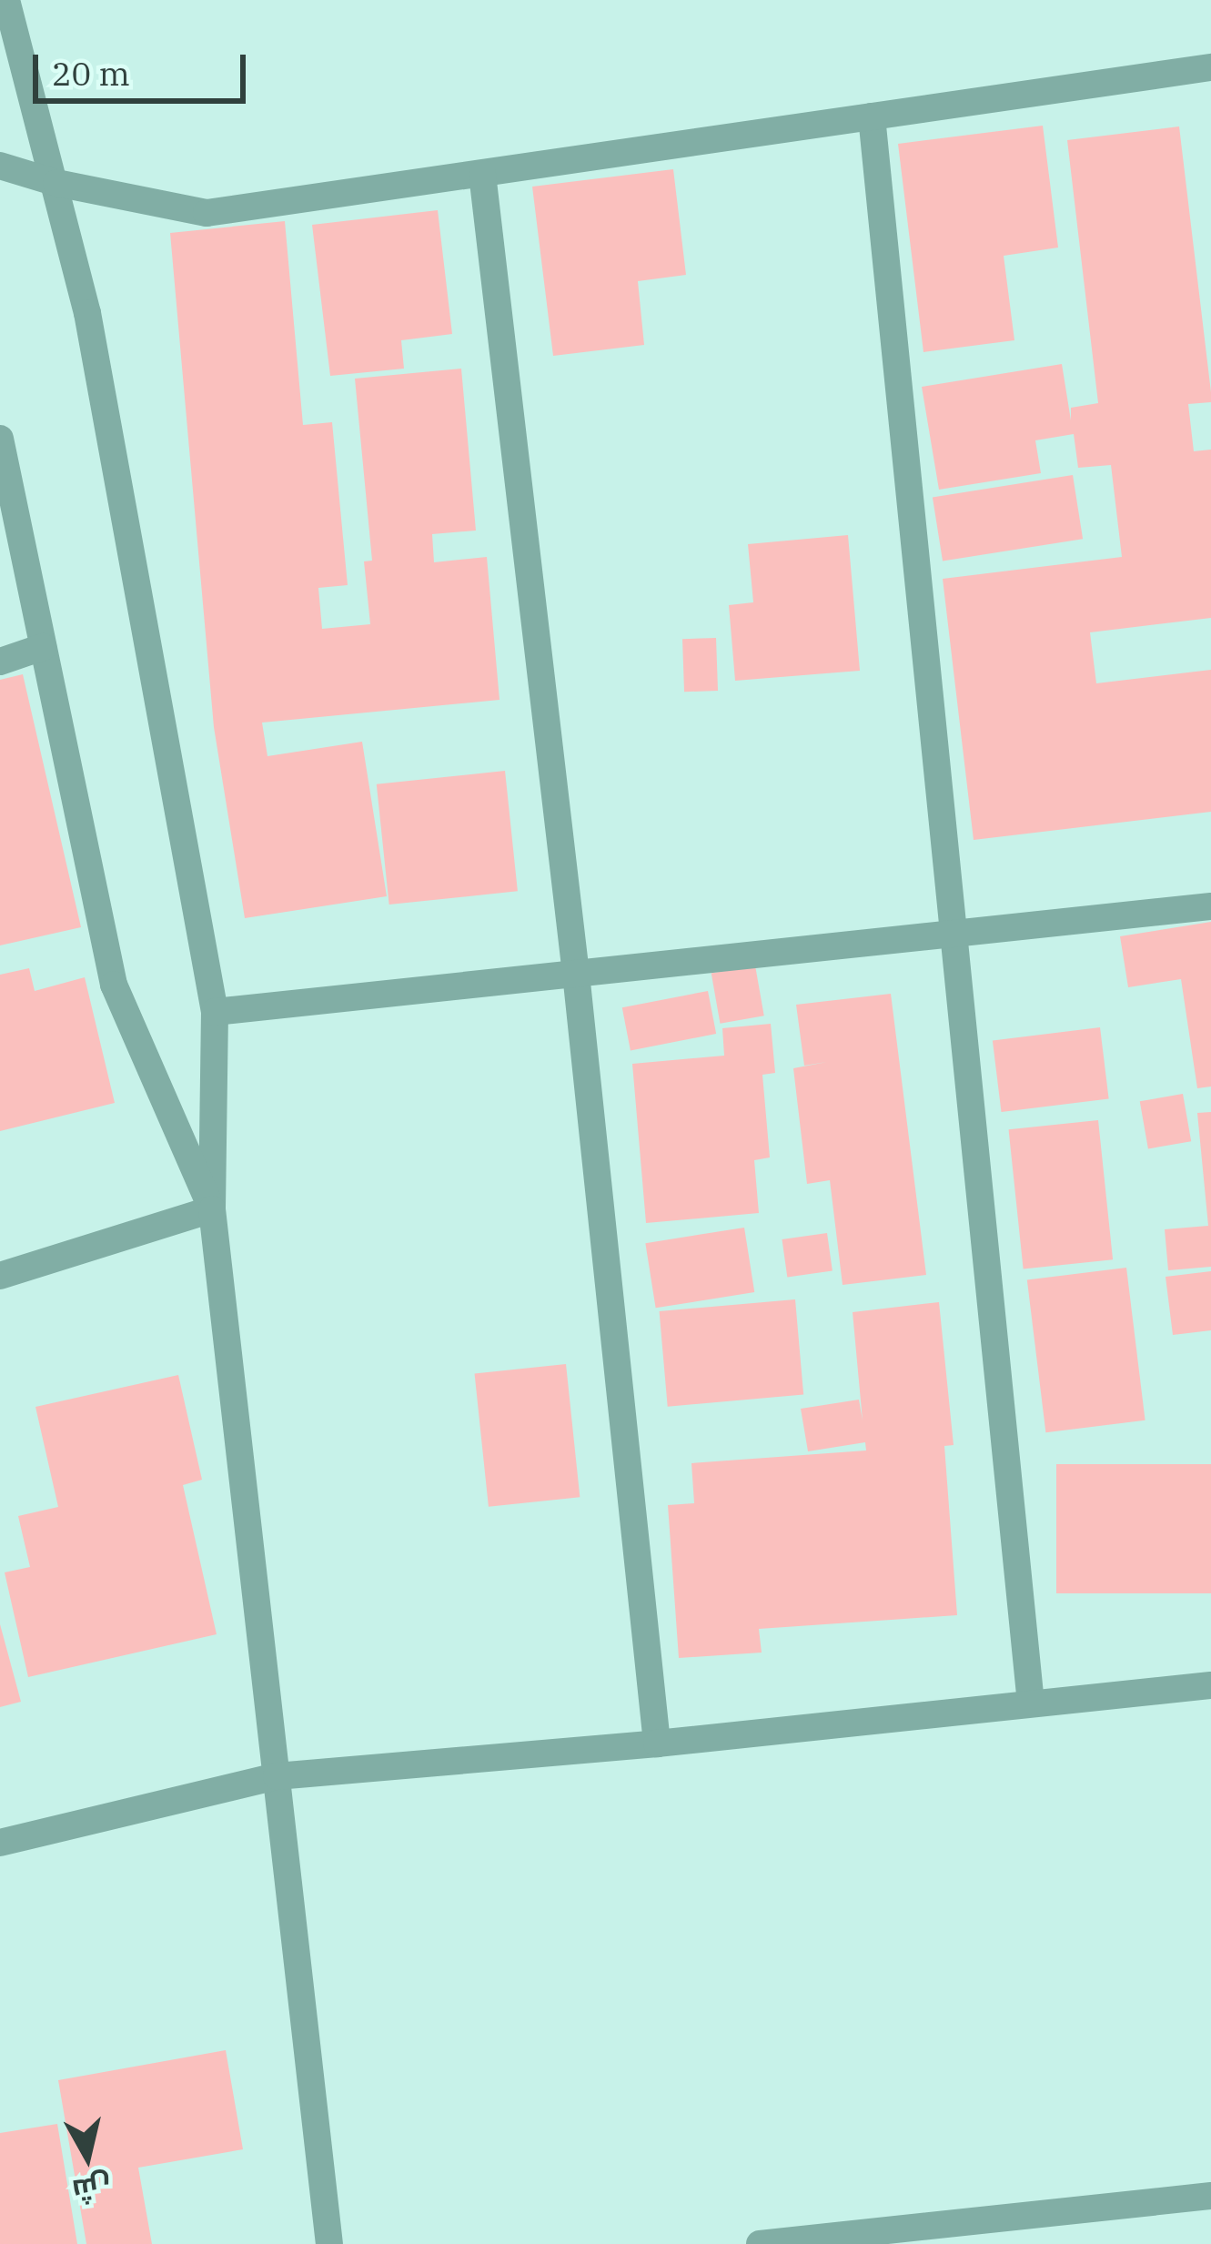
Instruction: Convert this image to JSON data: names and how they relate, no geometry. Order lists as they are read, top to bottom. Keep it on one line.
{"scale_bar":"20 m","north":"bottom"}
